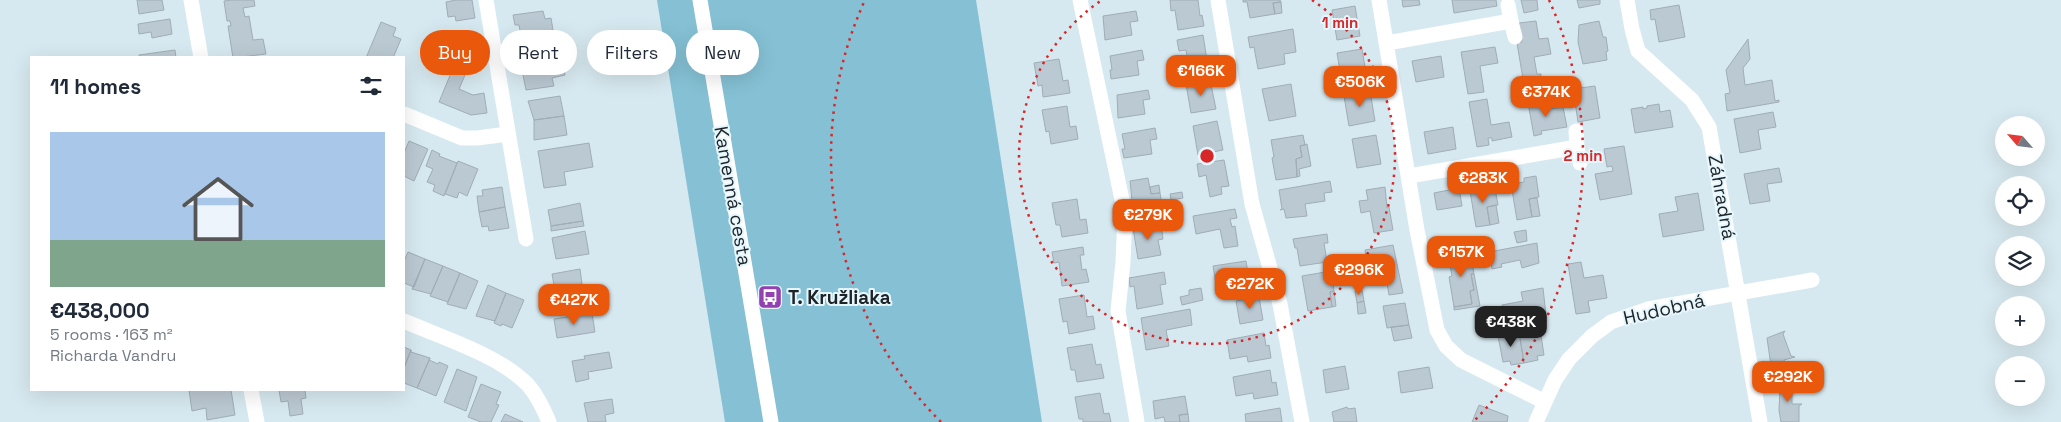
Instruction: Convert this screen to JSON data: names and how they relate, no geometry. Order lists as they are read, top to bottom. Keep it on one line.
{"streets":{"street":["Kamenná cesta","Záhradná","Hudobná"]},"crossings":[["Záhradná","Hudobná"]],"places":{"bus stop":["T. Kružliaka"]},"north":"top left","page":{"chip":["Buy","Rent","Filters","New"],"price":["€166K","€506K","€374K","€283K","€279K","€157K","€296K","€272K","€427K","€438K","€292K"],"heading":"11 homes","map_buttons":["+","−"],"list":[{"name":"€438,000","note":"5 rooms · 163 m² · Richarda Vandru"}]},"rings":["1 min","2 min"]}
